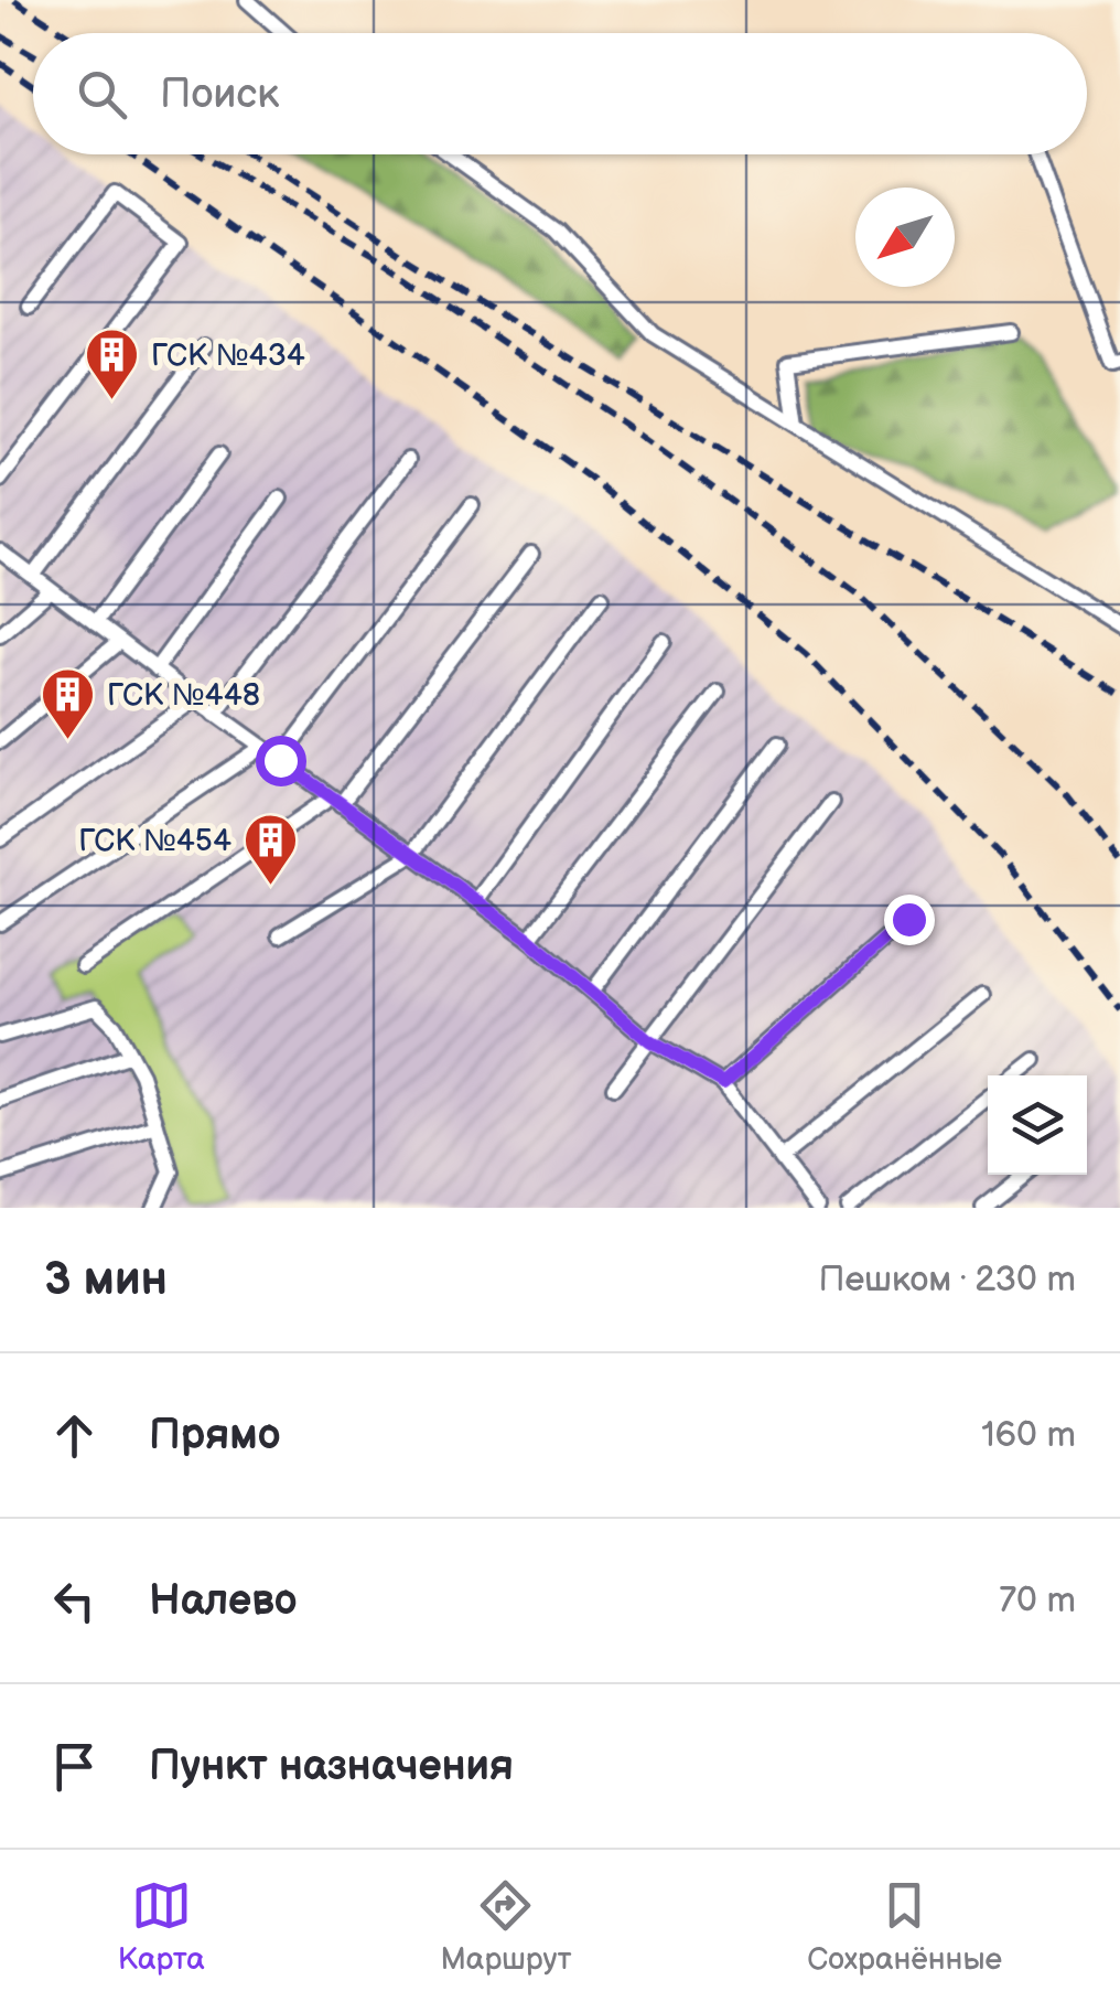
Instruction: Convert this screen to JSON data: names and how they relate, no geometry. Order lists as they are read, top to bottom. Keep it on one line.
{"places":{"building":["ГСК №434","ГСК №448","ГСК №454"]},"north":"bottom left","page":{"search":"Поиск","heading":["3 мин","Пешком · 230 m"],"list":[["Прямо","160 m"],["Налево","70 m"],"Пункт назначения"],"nav":["Карта","Маршрут","Сохранённые"]}}
